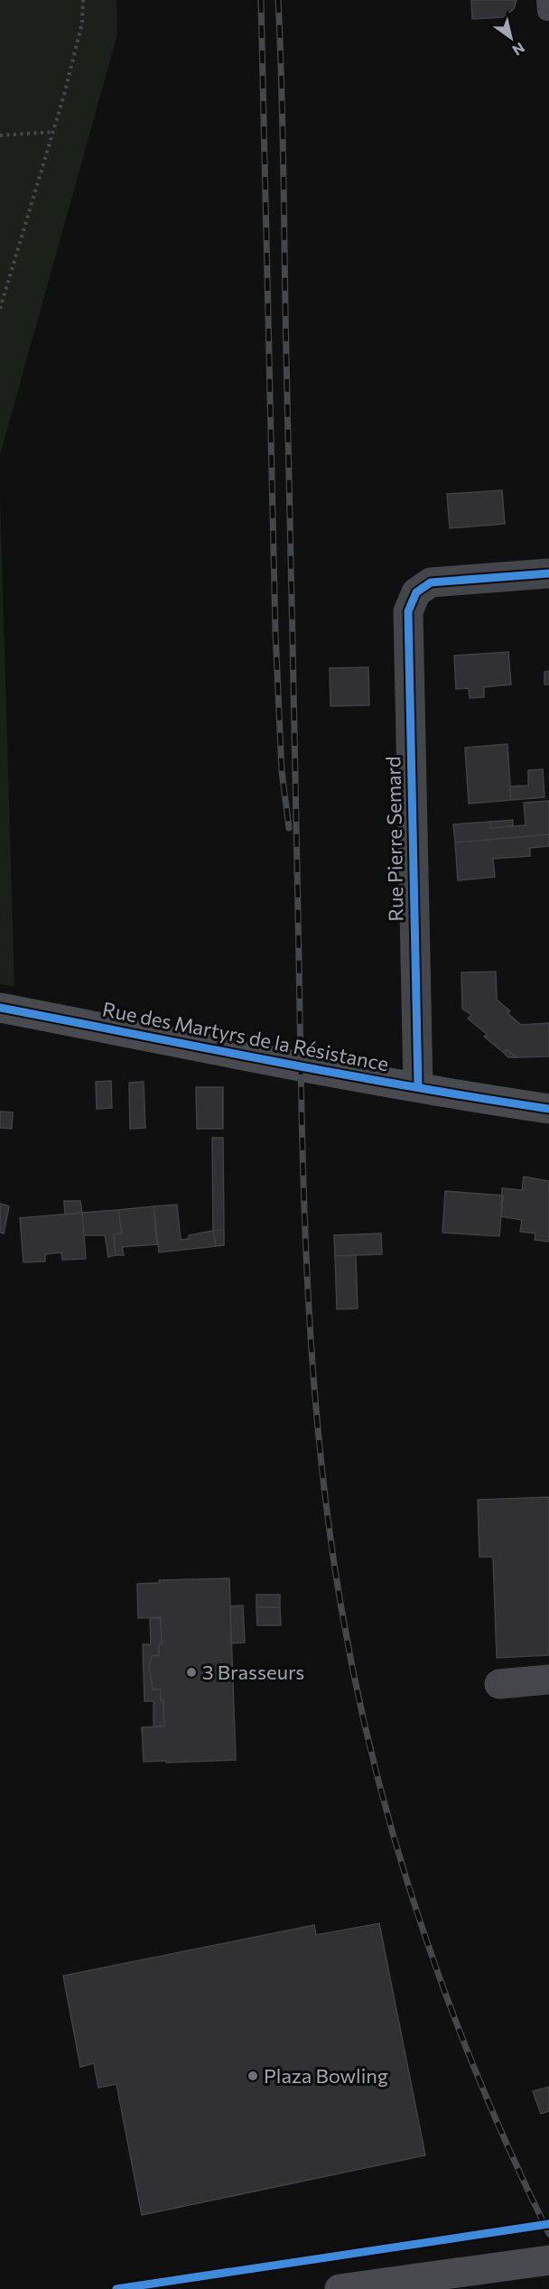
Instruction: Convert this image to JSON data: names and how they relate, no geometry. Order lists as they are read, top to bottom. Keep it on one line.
{"streets":{"street":["Rue Pierre Semard","Rue des Martyrs de la Résistance"]},"crossings":[["Rue Pierre Semard","Rue des Martyrs de la Résistance"]],"places":["3 Brasseurs","Plaza Bowling"],"north":"bottom right"}
